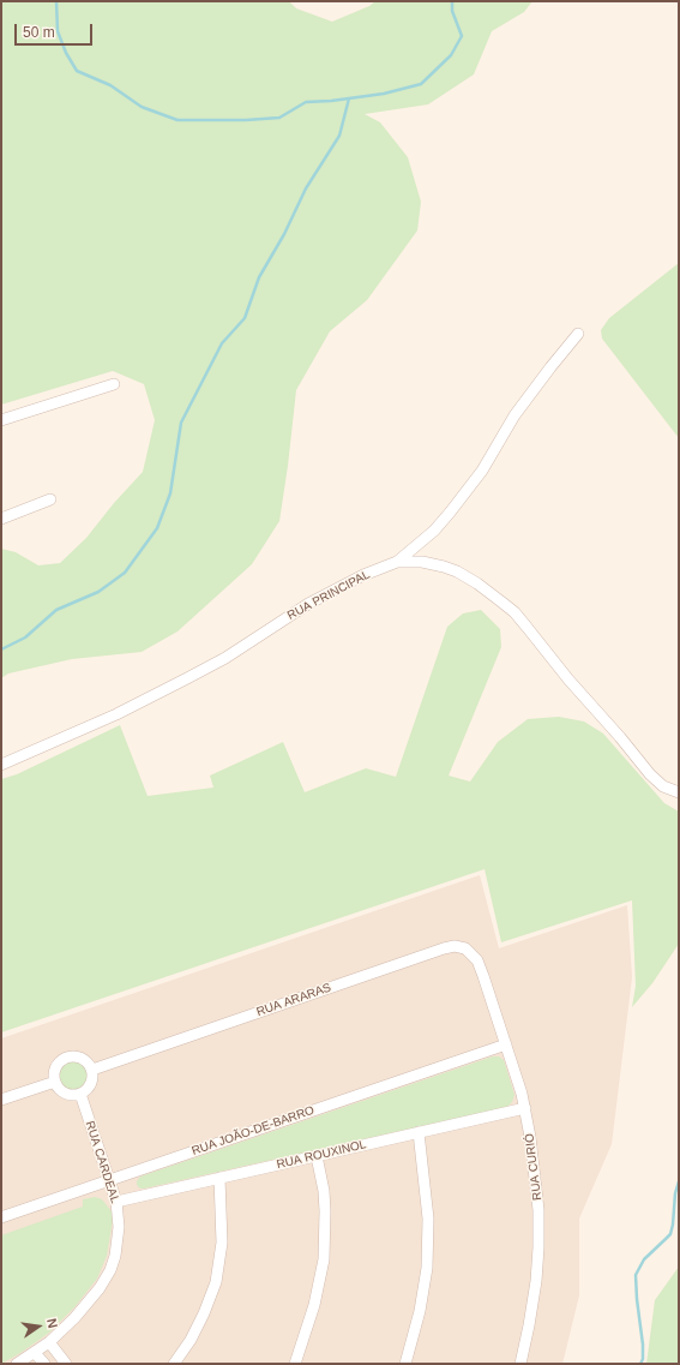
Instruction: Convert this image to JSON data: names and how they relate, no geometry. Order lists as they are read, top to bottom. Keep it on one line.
{"streets":{"street":["RUA PRINCIPAL","RUA ARARAS","RUA JOÃO-DE-BARRO","RUA ROUXINOL","RUA CARDEAL","RUA CURIÓ"]},"crossings":[["RUA ARARAS","RUA CARDEAL"],["RUA ARARAS","RUA CURIÓ"],["RUA JOÃO-DE-BARRO","RUA CARDEAL"],["RUA JOÃO-DE-BARRO","RUA CURIÓ"],["RUA ROUXINOL","RUA CARDEAL"],["RUA ROUXINOL","RUA CURIÓ"]],"scale_bar":"50 m","north":"right"}
